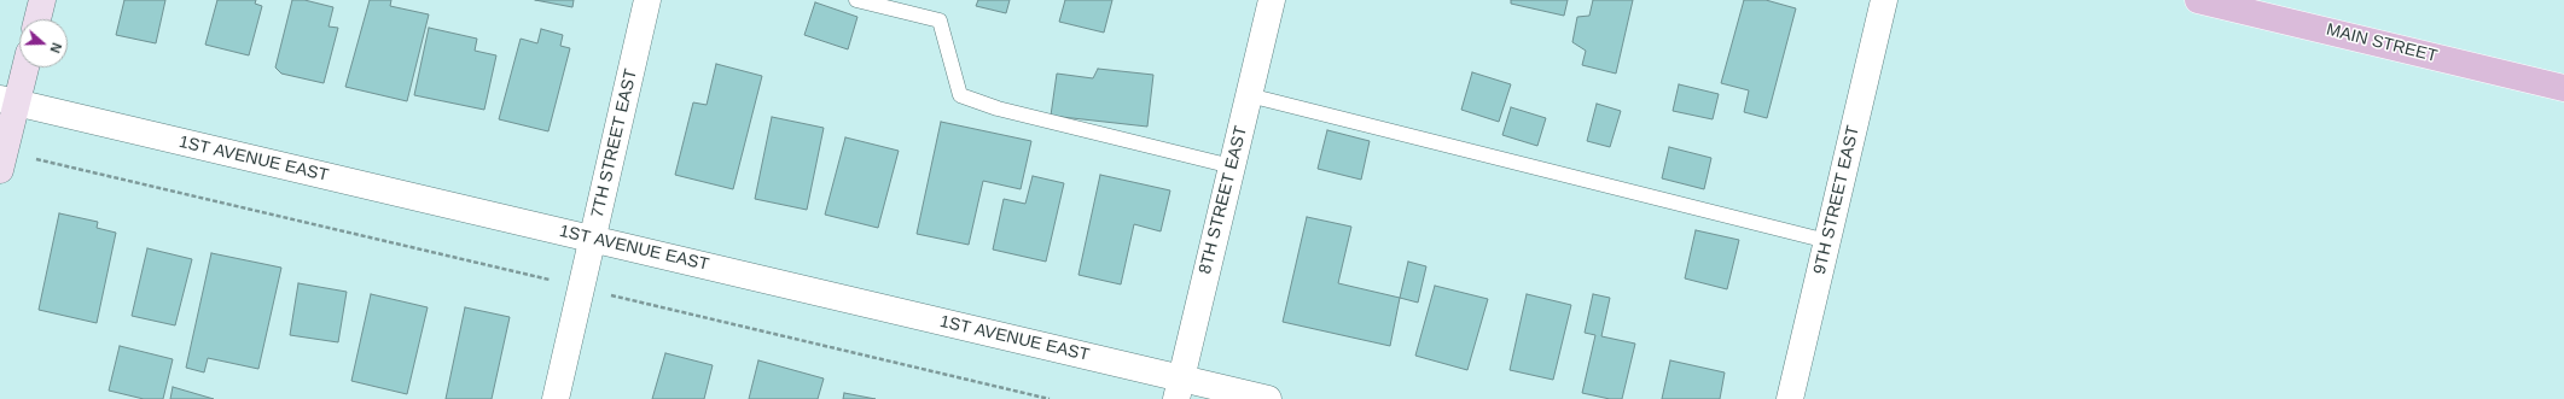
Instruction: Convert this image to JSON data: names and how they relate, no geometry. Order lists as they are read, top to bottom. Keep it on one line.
{"streets":{"main road":["MAIN STREET"],"street":["7TH STREET EAST","1ST AVENUE EAST","8TH STREET EAST","9TH STREET EAST"]},"crossings":[["7TH STREET EAST","1ST AVENUE EAST"],["1ST AVENUE EAST","8TH STREET EAST"]],"north":"right"}
